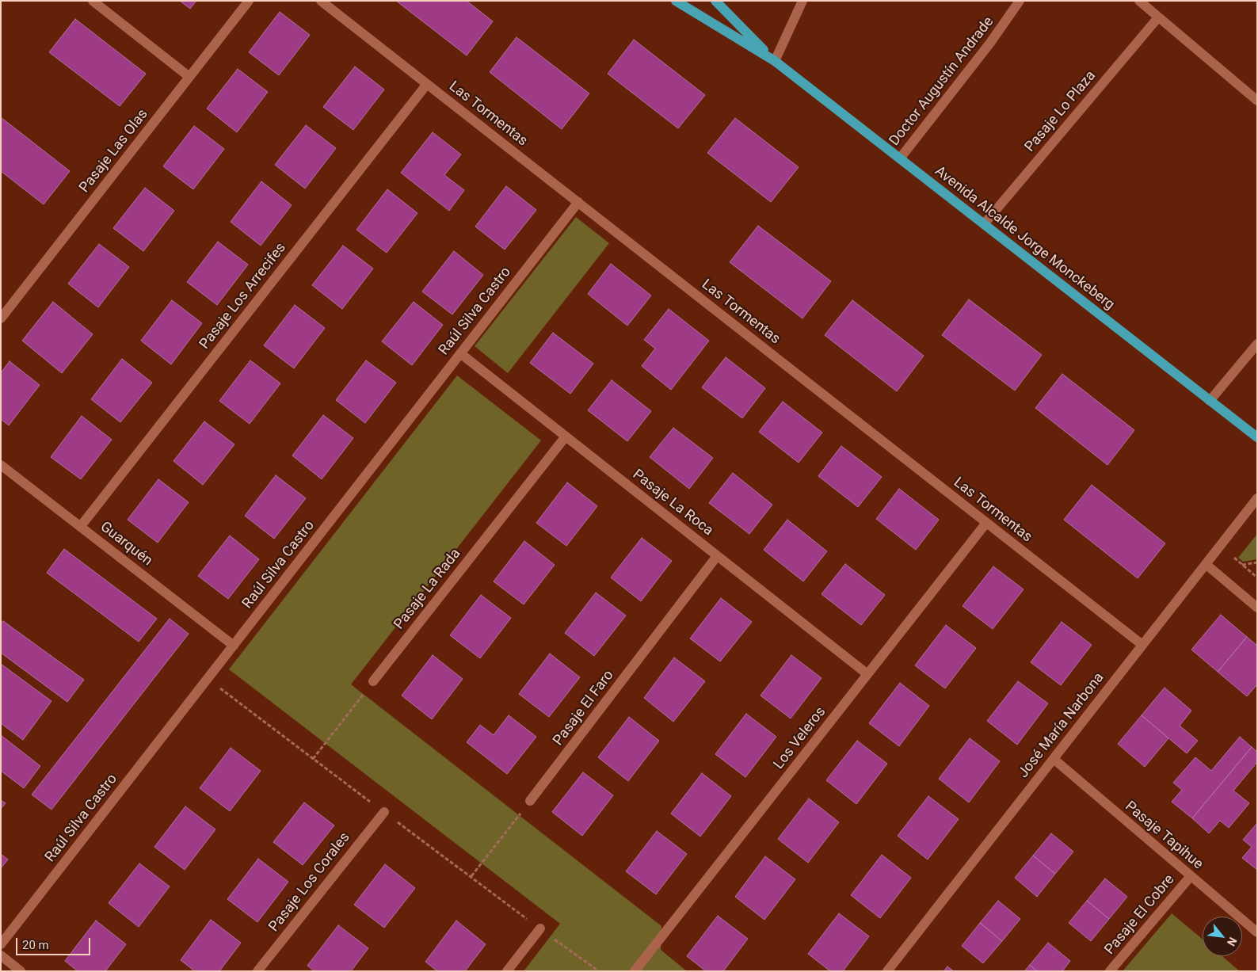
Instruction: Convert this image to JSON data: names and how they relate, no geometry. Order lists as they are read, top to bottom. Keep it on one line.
{"streets":{"main road":["Avenida Alcalde Jorge Monckeberg"],"street":["Doctor Augustín Andrade","Pasaje Lo Plaza","Las Tormentas","Pasaje Las Olas","Pasaje Los Arrecifes","Raúl Silva Castro","Pasaje La Roca","Guarquén","Pasaje La Rada","Pasaje El Faro","José María Narbona","Los Veleros","Pasaje Tapihue","Pasaje Los Corales","Pasaje El Cobre"]},"crossings":[["Doctor Augustín Andrade","Avenida Alcalde Jorge Monckeberg"],["Pasaje Lo Plaza","Avenida Alcalde Jorge Monckeberg"],["Las Tormentas","Pasaje Los Arrecifes"],["Las Tormentas","Raúl Silva Castro"],["Las Tormentas","José María Narbona"],["Las Tormentas","Los Veleros"],["Pasaje Los Arrecifes","Guarquén"],["Raúl Silva Castro","Pasaje La Roca"],["Raúl Silva Castro","Guarquén"],["Pasaje La Roca","Pasaje La Rada"],["Pasaje La Roca","Pasaje El Faro"],["Pasaje La Roca","Los Veleros"],["José María Narbona","Pasaje Tapihue"],["Pasaje Tapihue","Pasaje El Cobre"]],"scale_bar":"20 m","north":"bottom right"}
